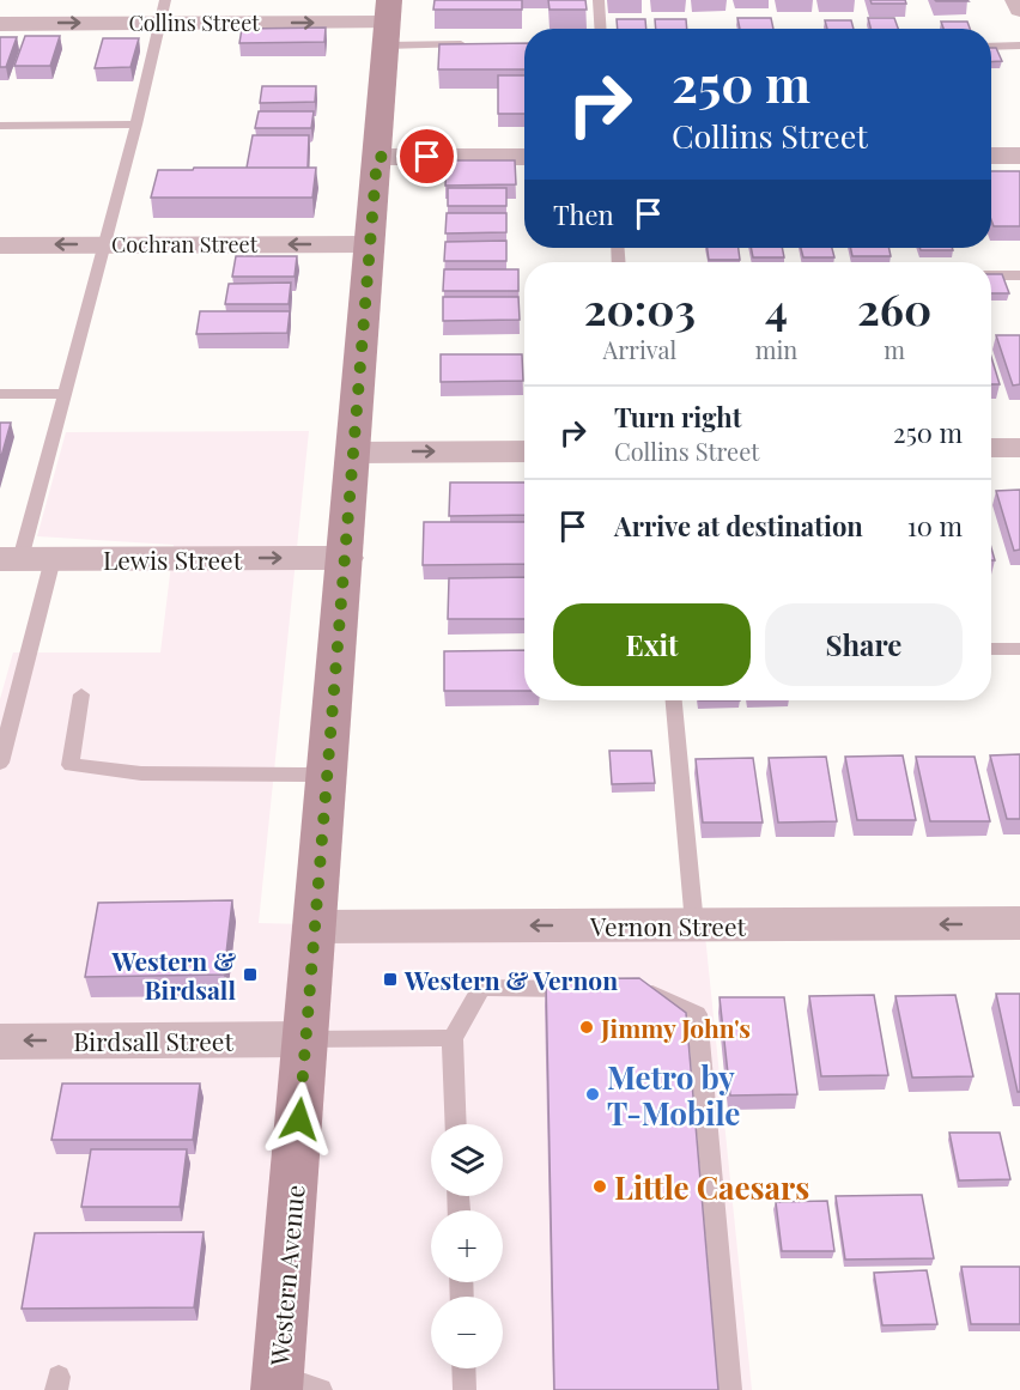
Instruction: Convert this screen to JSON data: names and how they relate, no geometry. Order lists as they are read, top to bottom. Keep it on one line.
{"streets":{"main road":["Western Avenue"],"street":["Collins Street","Cochran Street","Lewis Street","Vernon Street","Birdsall Street"]},"crossings":[["Collins Street","Western Avenue"],["Cochran Street","Western Avenue"],["Lewis Street","Western Avenue"],["Vernon Street","Western Avenue"],["Birdsall Street","Western Avenue"]],"one_way":["Collins Street","Cochran Street","Lewis Street","Vernon Street","Birdsall Street"],"places":{"transit":["Western & Birdsall","Western & Vernon"],"other":["Jimmy John's","Metro by T-Mobile","Little Caesars"]},"page":{"turn":["250 m","Collins Street"],"then":"Then","eta":["20:03","Arrival","4","min","260","m"],"list":[{"name":"Turn right","note":"Collins Street","value":"250 m"},{"name":"Arrive at destination","value":"10 m"}],"buttons":["Exit","Share"],"map_buttons":["+","−"]}}
